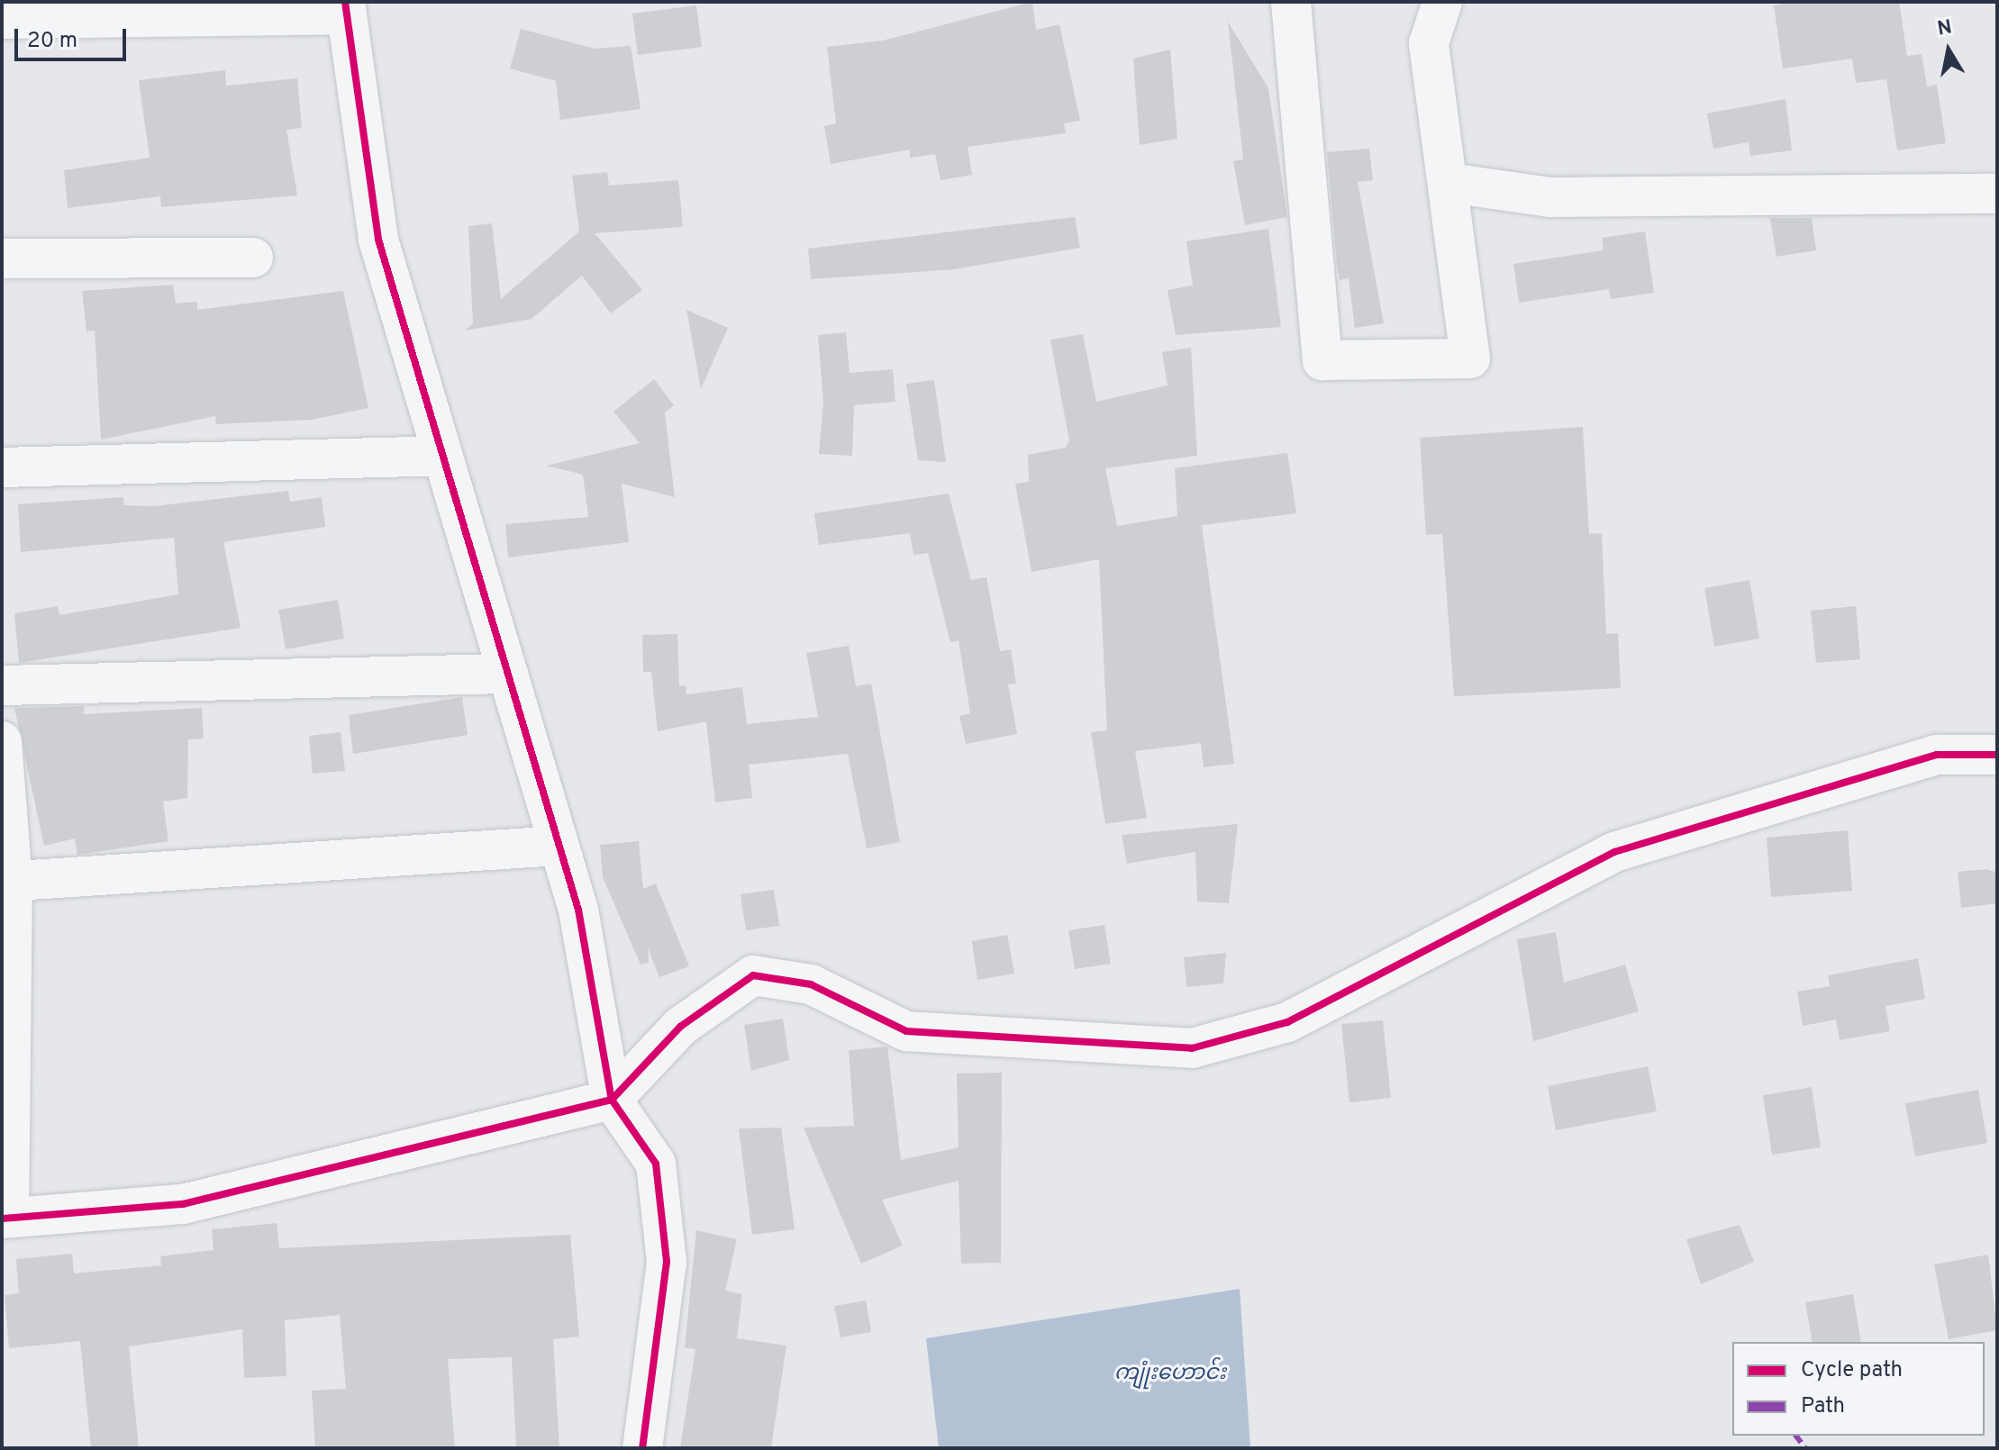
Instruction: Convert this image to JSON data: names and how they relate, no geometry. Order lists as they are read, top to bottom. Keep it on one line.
{"water":["ကျုံးဟောင်း"],"legend":["Cycle path","Path"],"scale_bar":"20 m","north":"top"}
